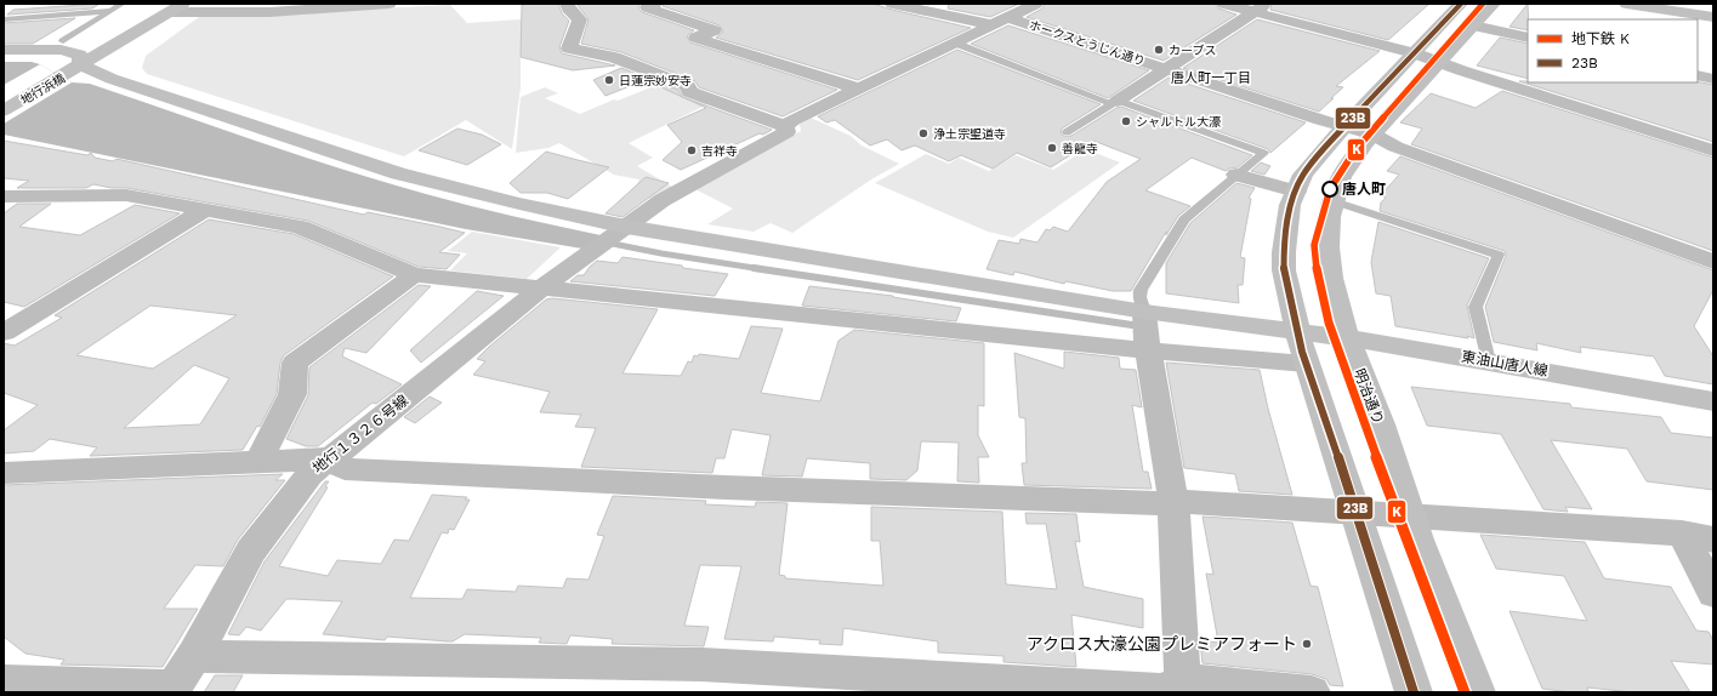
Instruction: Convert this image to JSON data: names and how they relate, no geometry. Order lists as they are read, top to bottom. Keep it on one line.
{"streets":{"street":["ホークスとうじん通り","地行浜橋","東油山唐人線","明治通り","地行１３２６号線"]},"crossings":[["ホークスとうじん通り","明治通り"],["地行浜橋","東油山唐人線"],["東油山唐人線","明治通り"],["東油山唐人線","地行１３２６号線"]],"districts":["唐人町一丁目"],"places":["カーブス","日蓮宗妙安寺","シャルトル大濠","浄土宗聖道寺","善龍寺","吉祥寺","唐人町","アクロス大濠公園プレミアフォート"],"lines":["metro line K","transit line 23B"],"legend":["地下鉄 K","23B"]}
